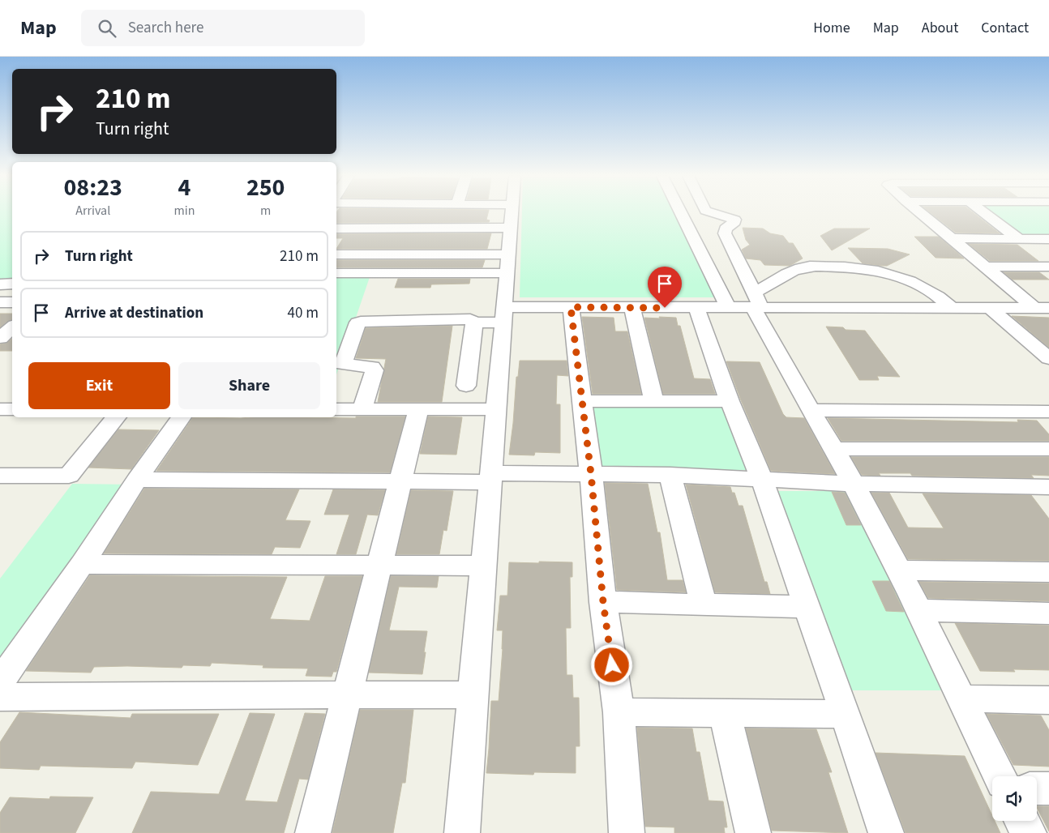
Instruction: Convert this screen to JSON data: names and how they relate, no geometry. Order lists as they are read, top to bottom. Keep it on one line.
{"page":{"header":"Map","search":"Search here","nav":["Home","Map","About","Contact"],"turn":["210 m","Turn right"],"eta":["08:23","Arrival","4","min","250","m"],"list":[{"name":"Turn right","value":"210 m"},{"name":"Arrive at destination","value":"40 m"}],"buttons":["Exit","Share"]}}
